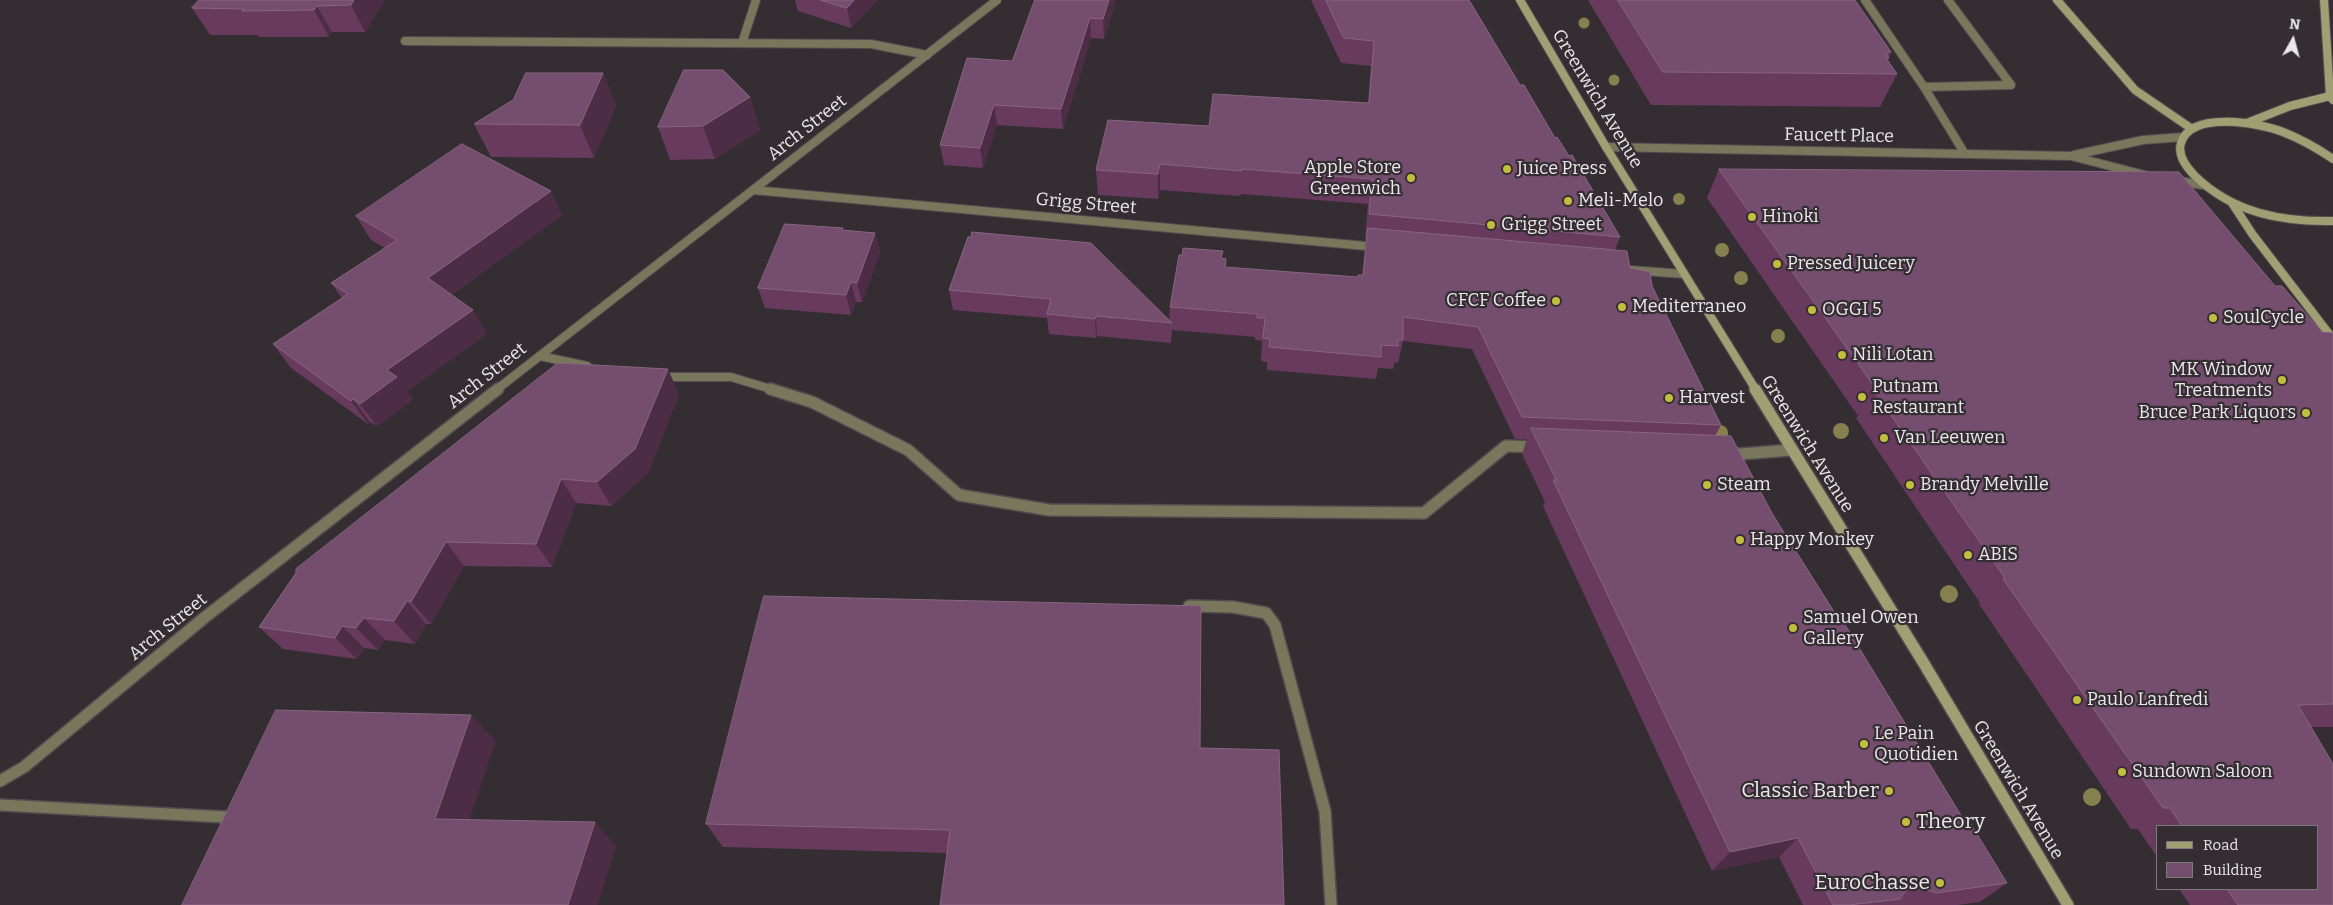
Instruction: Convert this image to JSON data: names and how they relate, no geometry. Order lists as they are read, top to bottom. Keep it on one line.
{"streets":{"main road":["Greenwich Avenue"],"street":["Arch Street","Faucett Place","Grigg Street"]},"crossings":[["Greenwich Avenue","Faucett Place"],["Arch Street","Grigg Street"]],"places":["Juice Press","Apple Store Greenwich","Meli-Melo","Hinoki","Grigg Street","Pressed Juicery","CFCF Coffee","Mediterraneo","OGGI 5","SoulCycle","Nili Lotan","MK Window Treatments","Putnam Restaurant","Harvest","Bruce Park Liquors","Van Leeuwen","Steam","Brandy Melville","Happy Monkey","ABIS","Samuel Owen Gallery","Paulo Lanfredi","Le Pain Quotidien","Sundown Saloon","Classic Barber","Theory","EuroChasse"],"legend":["Road","Building"],"north":"top"}
